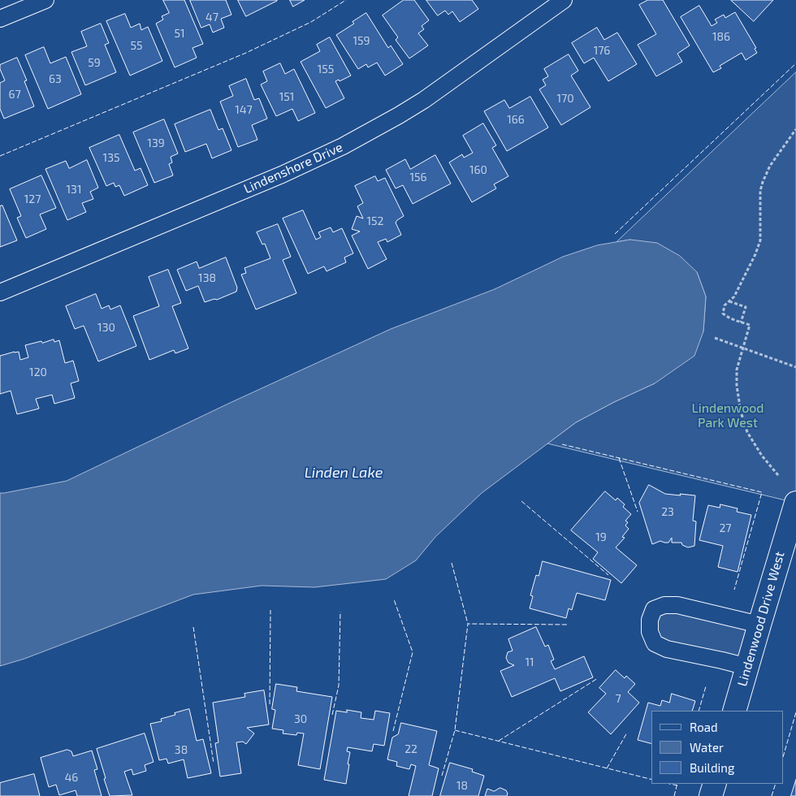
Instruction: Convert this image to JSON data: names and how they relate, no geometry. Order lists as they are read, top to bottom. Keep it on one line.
{"streets":{"street":["Lindenshore Drive","Lindenwood Drive West"]},"water":["Linden Lake"],"parks":["Lindenwood Park West"],"house_numbers":["47","51","186","159","55","176","59","155","63","67","151","170","147","166","139","135","160","156","131","127","152","138","130","120","23","27","19","11","7","30","22","38","46","18"],"legend":["Road","Water","Building"]}
